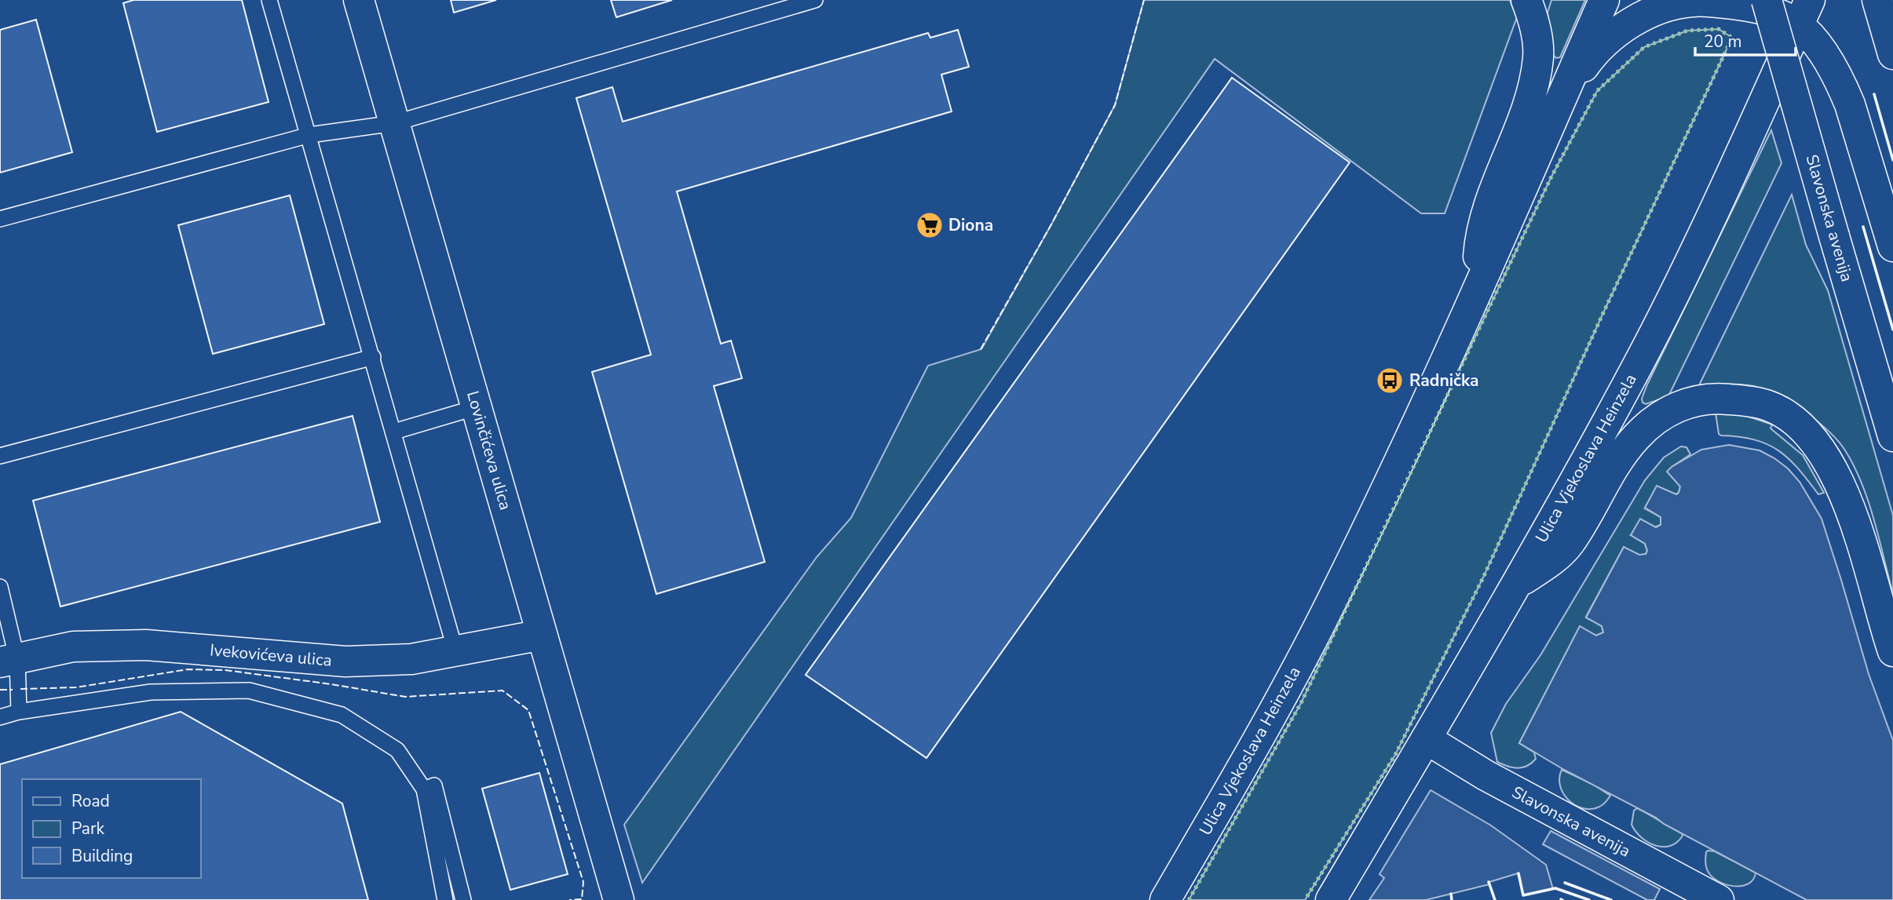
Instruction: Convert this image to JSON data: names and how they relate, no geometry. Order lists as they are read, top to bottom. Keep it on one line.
{"streets":{"main road":["Slavonska avenija","Lovinčićeva ulica","Ulica Vjekoslava Heinzela","Ivekovićeva ulica"]},"crossings":[["Slavonska avenija","Ulica Vjekoslava Heinzela"],["Lovinčićeva ulica","Ivekovićeva ulica"]],"places":{"supermarket":["Diona"],"bus stop":["Radnička"]},"legend":["Road","Park","Building"],"scale_bar":"20 m"}
